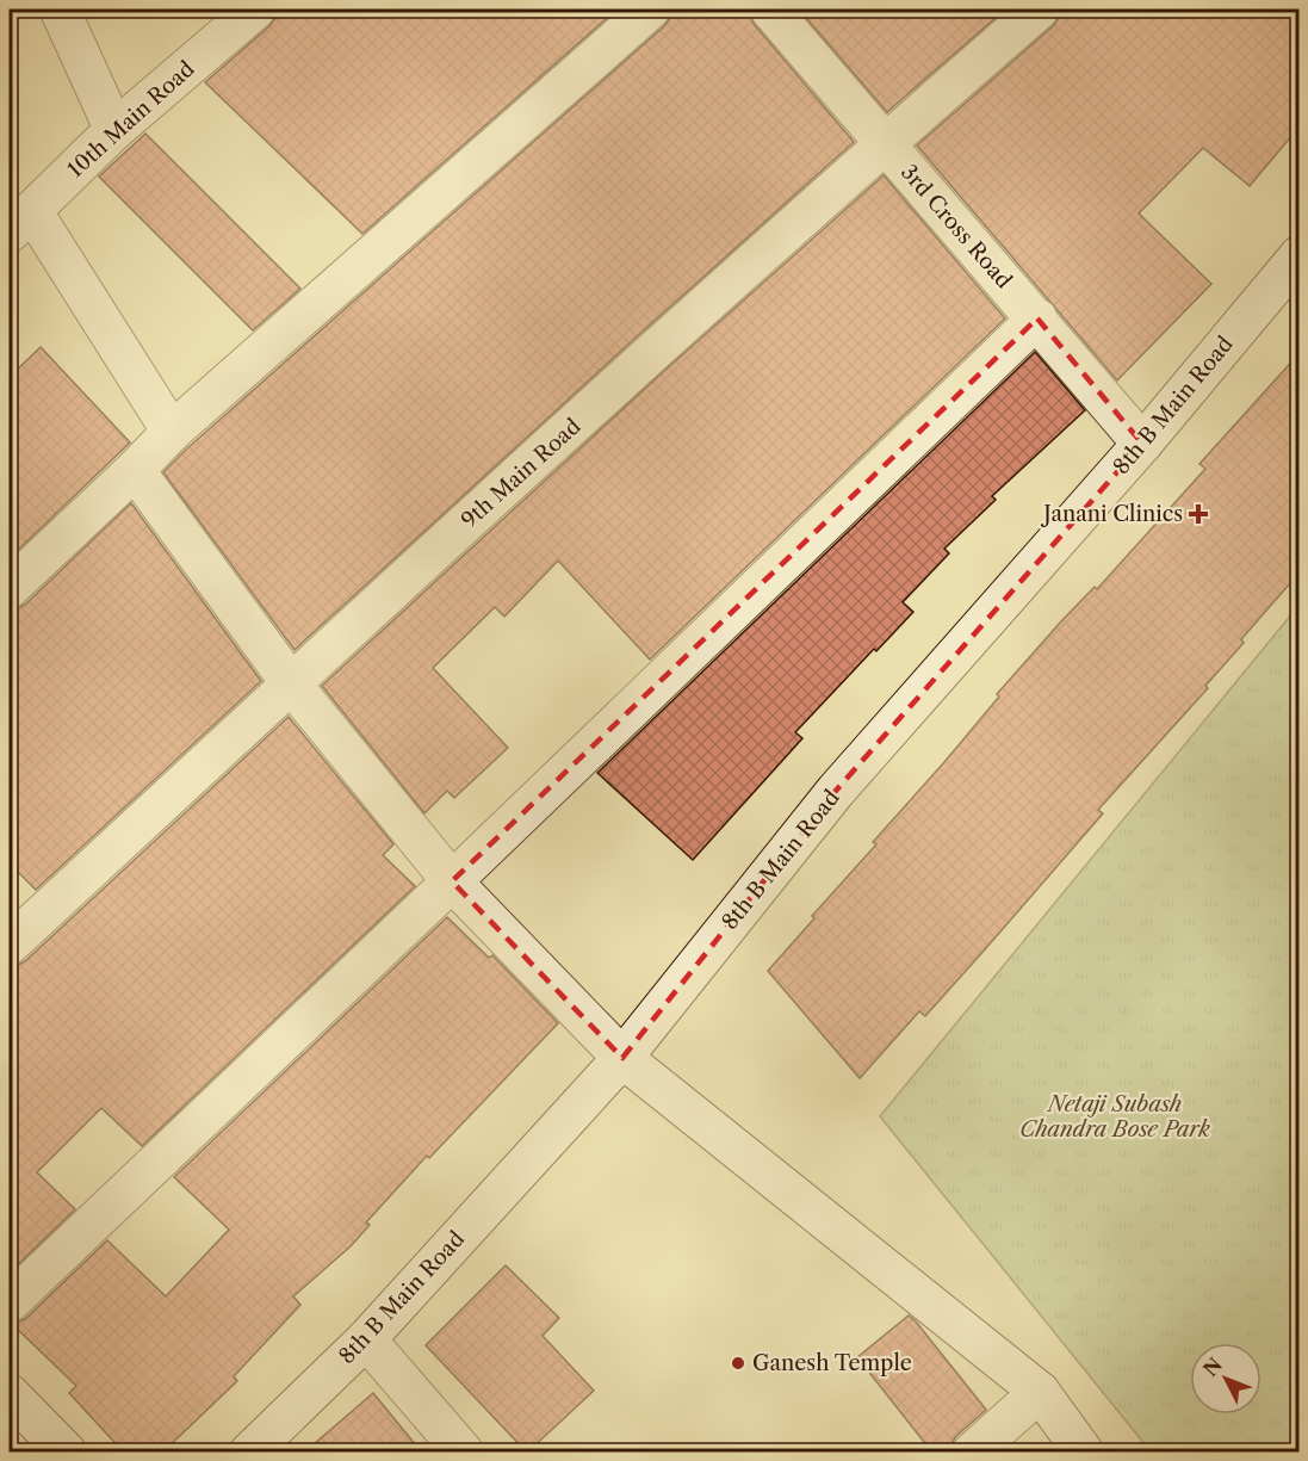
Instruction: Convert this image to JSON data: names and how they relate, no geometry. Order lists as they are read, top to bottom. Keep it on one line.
{"streets":{"street":["10th Main Road","3rd Cross Road","8th B Main Road","9th Main Road"]},"crossings":[["3rd Cross Road","8th B Main Road"],["3rd Cross Road","9th Main Road"]],"parks":["Netaji Subash Chandra Bose Park"],"places":{"health":["Janani Clinics"],"other":["Ganesh Temple"]},"north":"top left"}
